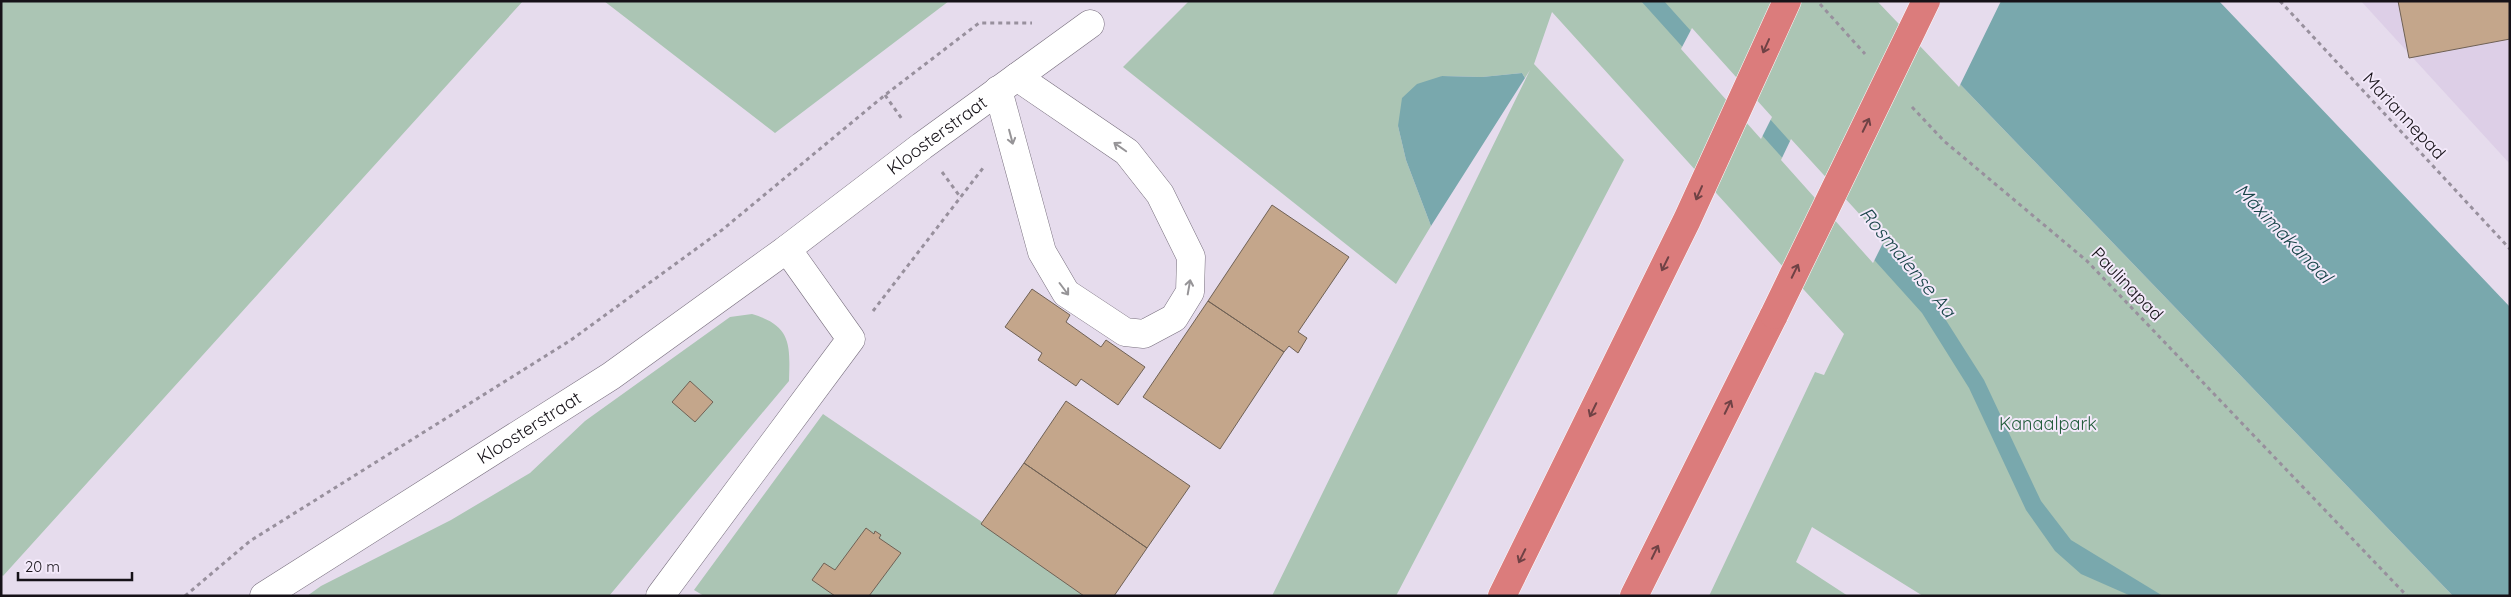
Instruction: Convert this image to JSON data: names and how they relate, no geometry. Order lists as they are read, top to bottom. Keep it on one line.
{"streets":{"street":["Kloosterstraat"],"path":["Mariannepad","Paulinapad"]},"water":["Máximakanaal","Rosmalense Aa"],"parks":["Kanaalpark"],"scale_bar":"20 m"}
